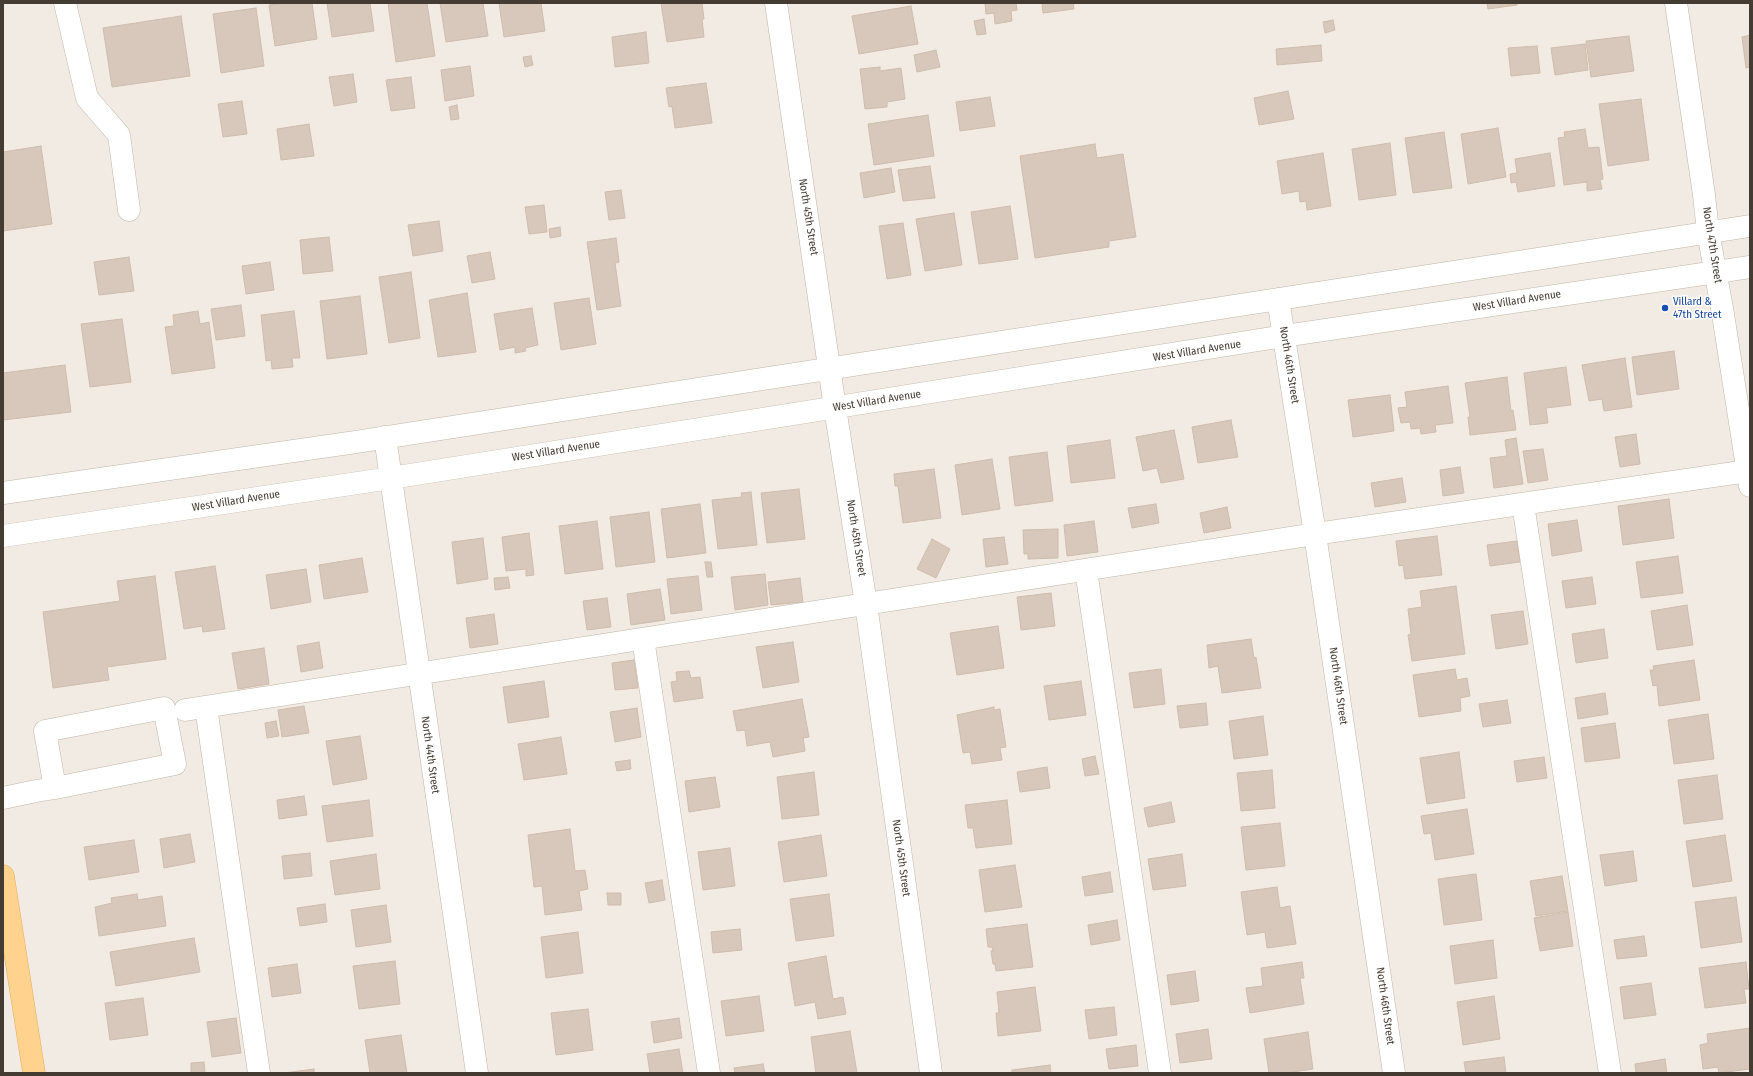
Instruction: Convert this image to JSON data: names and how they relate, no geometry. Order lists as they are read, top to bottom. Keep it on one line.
{"streets":{"street":["North 45th Street","North 47th Street","West Villard Avenue","North 46th Street","North 44th Street"]},"crossings":[["North 45th Street","West Villard Avenue"],["North 47th Street","West Villard Avenue"],["West Villard Avenue","North 46th Street"],["West Villard Avenue","North 44th Street"]],"places":["Villard & 47th Street"]}
